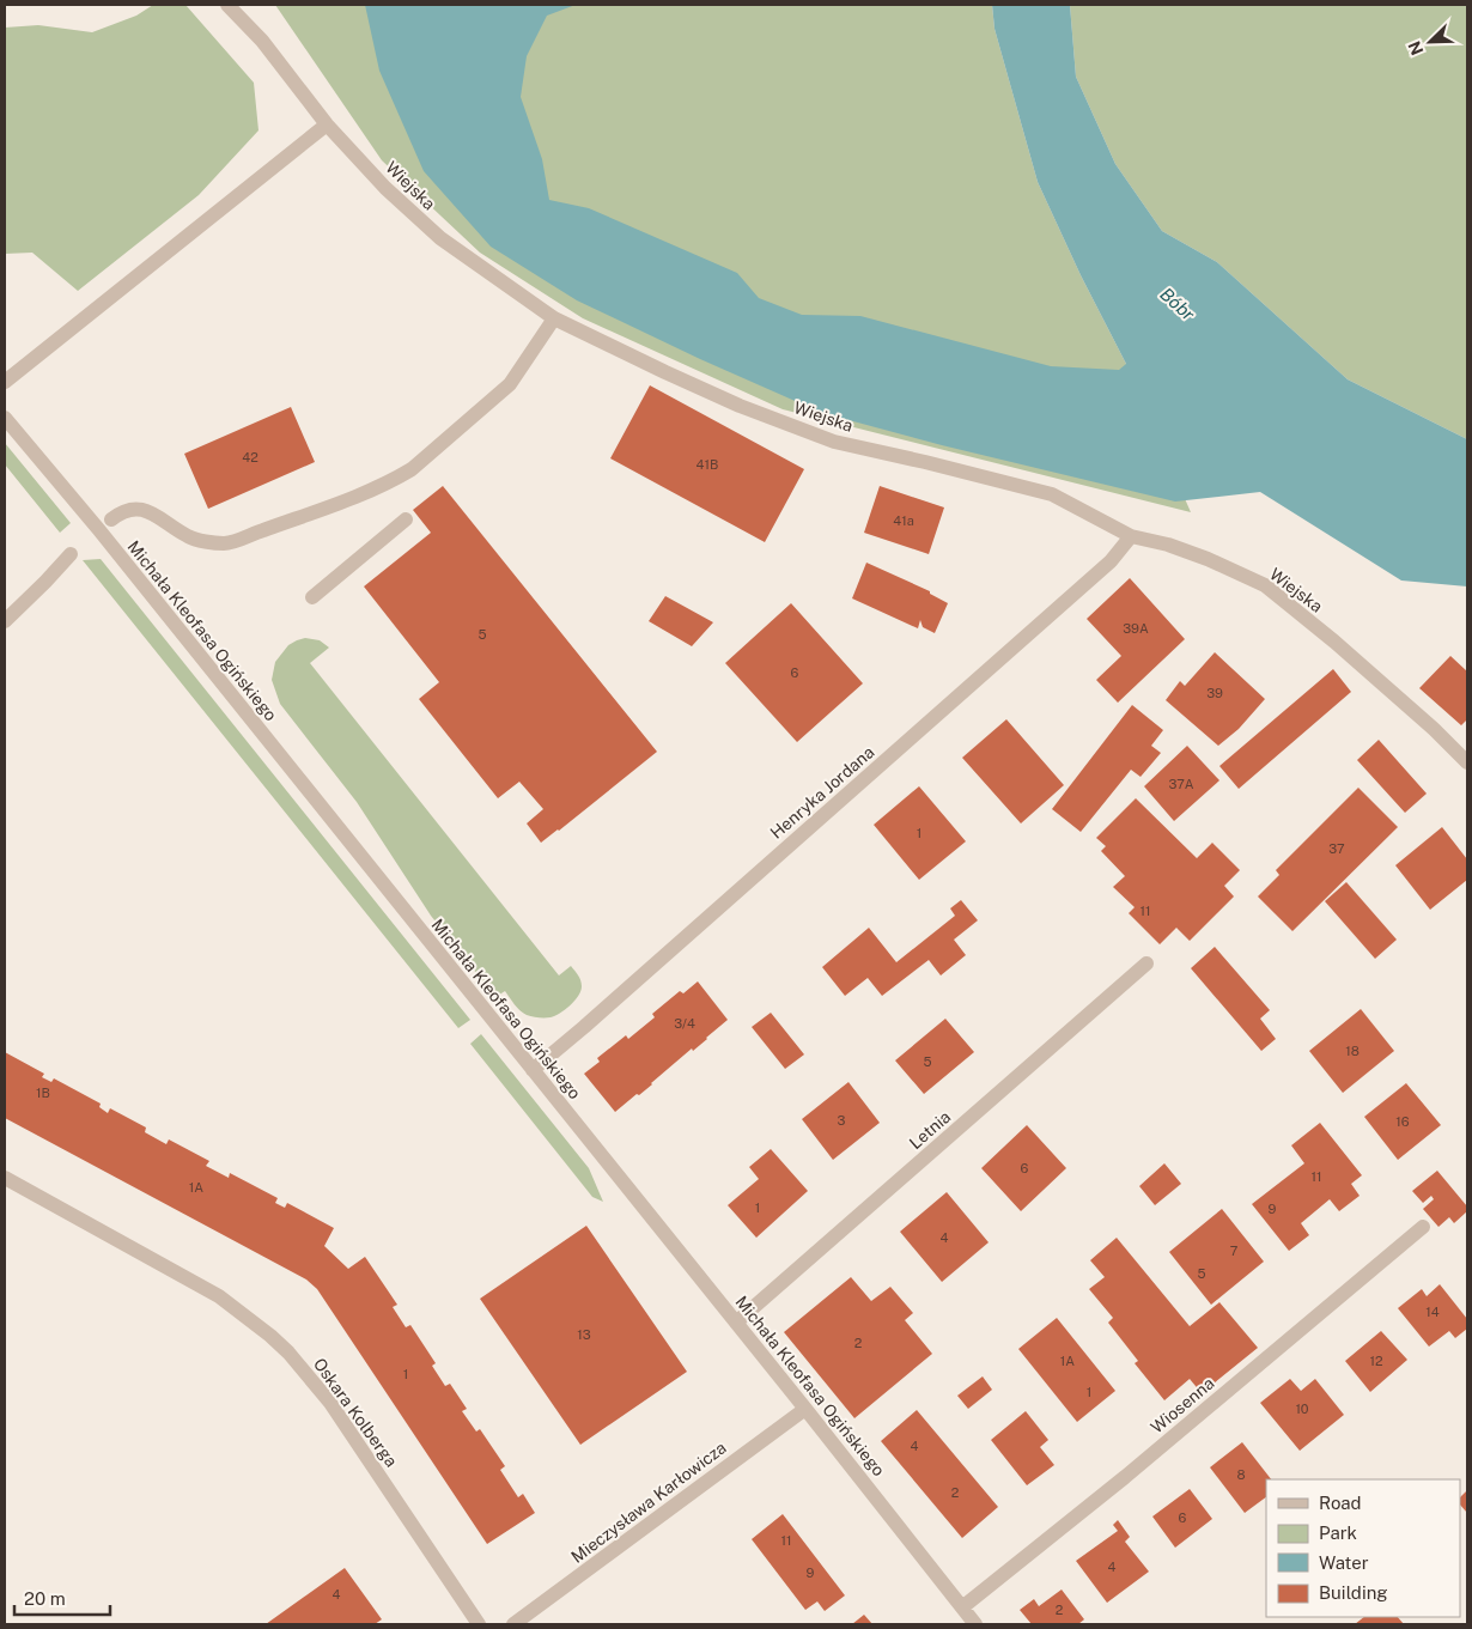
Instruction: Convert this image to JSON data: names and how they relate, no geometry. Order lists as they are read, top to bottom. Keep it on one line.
{"streets":{"street":["Wiejska","Michała Kleofasa Ogińskiego","Henryka Jordana","Letnia","Wiosenna","Oskara Kolberga","Mieczysława Karłowicza"]},"crossings":[["Wiejska","Henryka Jordana"],["Michała Kleofasa Ogińskiego","Henryka Jordana"],["Michała Kleofasa Ogińskiego","Letnia"],["Michała Kleofasa Ogińskiego","Wiosenna"],["Michała Kleofasa Ogińskiego","Mieczysława Karłowicza"]],"water":["Bóbr"],"house_numbers":["42","41B","41a","39A","5","6","39","37A","1","37","11","3/4","18","5","1B","3","16","6","11","1A","1","9","4","7","5","14","13","2","1A","12","1","1","10","4","8","2","6","11","4","9","4","2"],"legend":["Road","Park","Water","Building"],"scale_bar":"20 m","north":"bottom left"}
